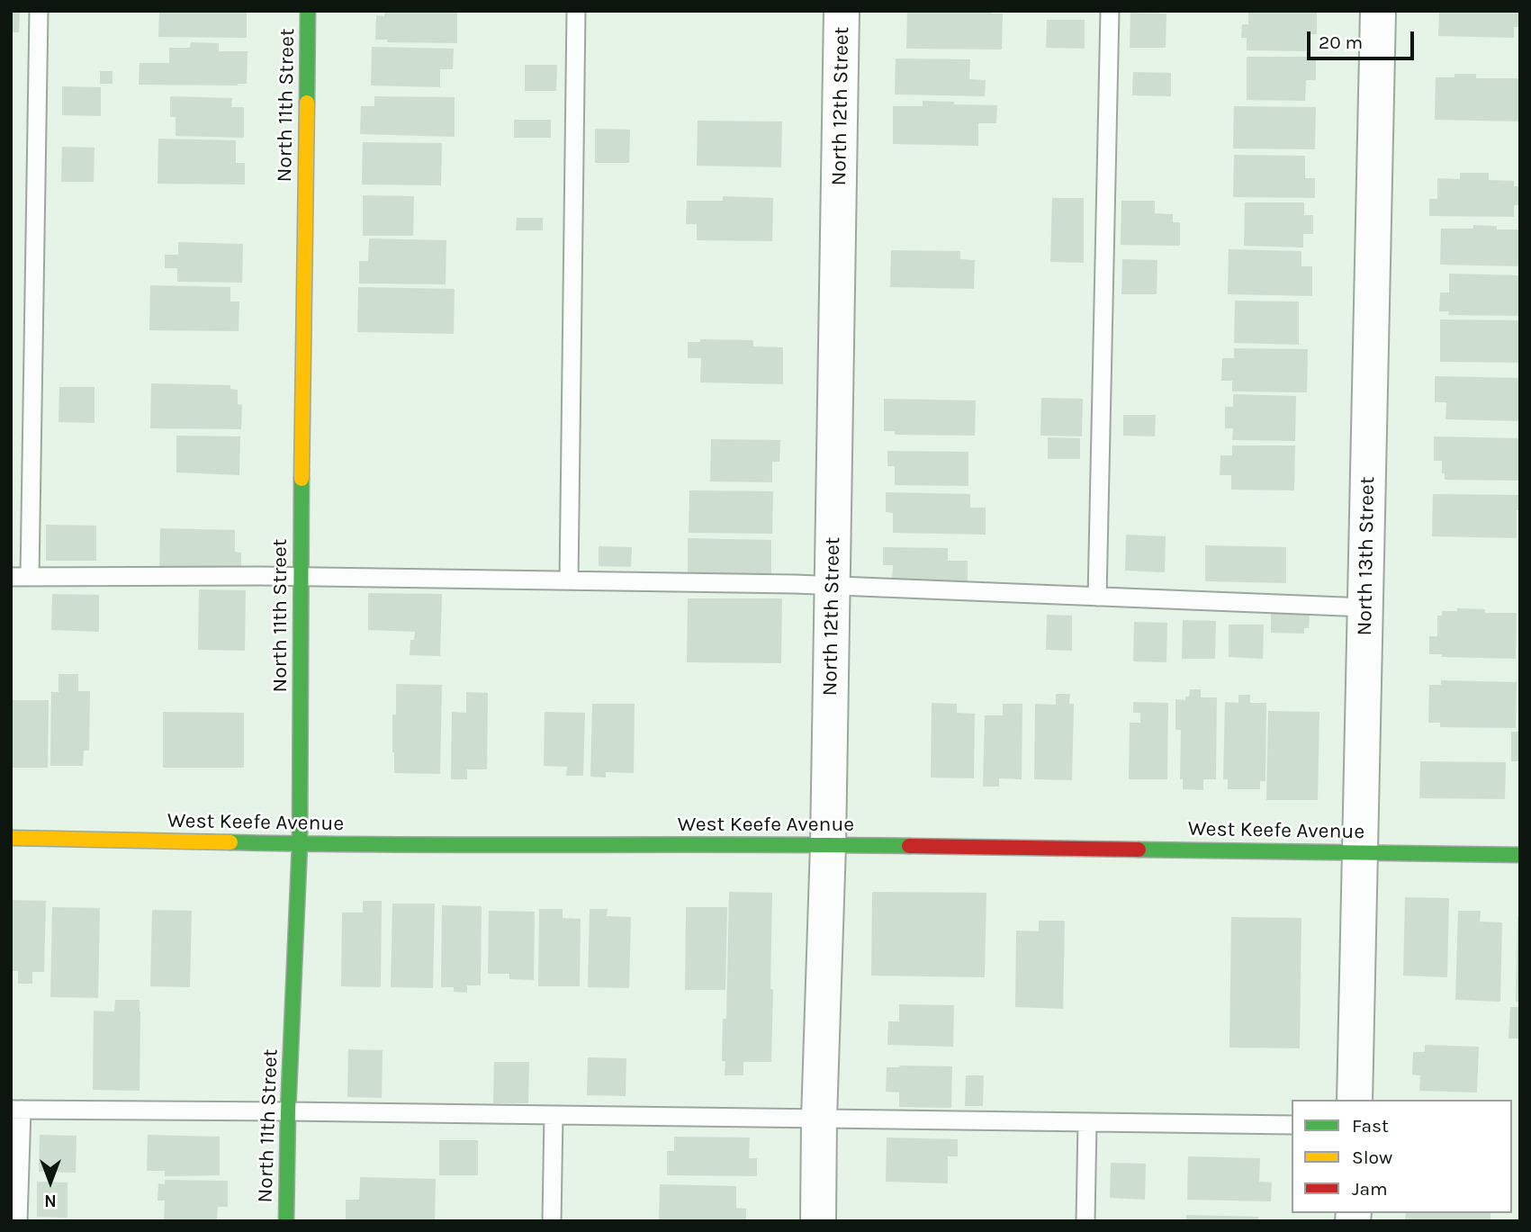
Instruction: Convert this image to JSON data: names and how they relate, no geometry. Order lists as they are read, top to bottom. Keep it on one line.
{"streets":{"street":["North 11th Street","North 12th Street","North 13th Street","West Keefe Avenue"]},"crossings":[["North 11th Street","West Keefe Avenue"],["North 12th Street","West Keefe Avenue"],["North 13th Street","West Keefe Avenue"]],"legend":["Fast","Slow","Jam"],"scale_bar":"20 m","north":"bottom"}
